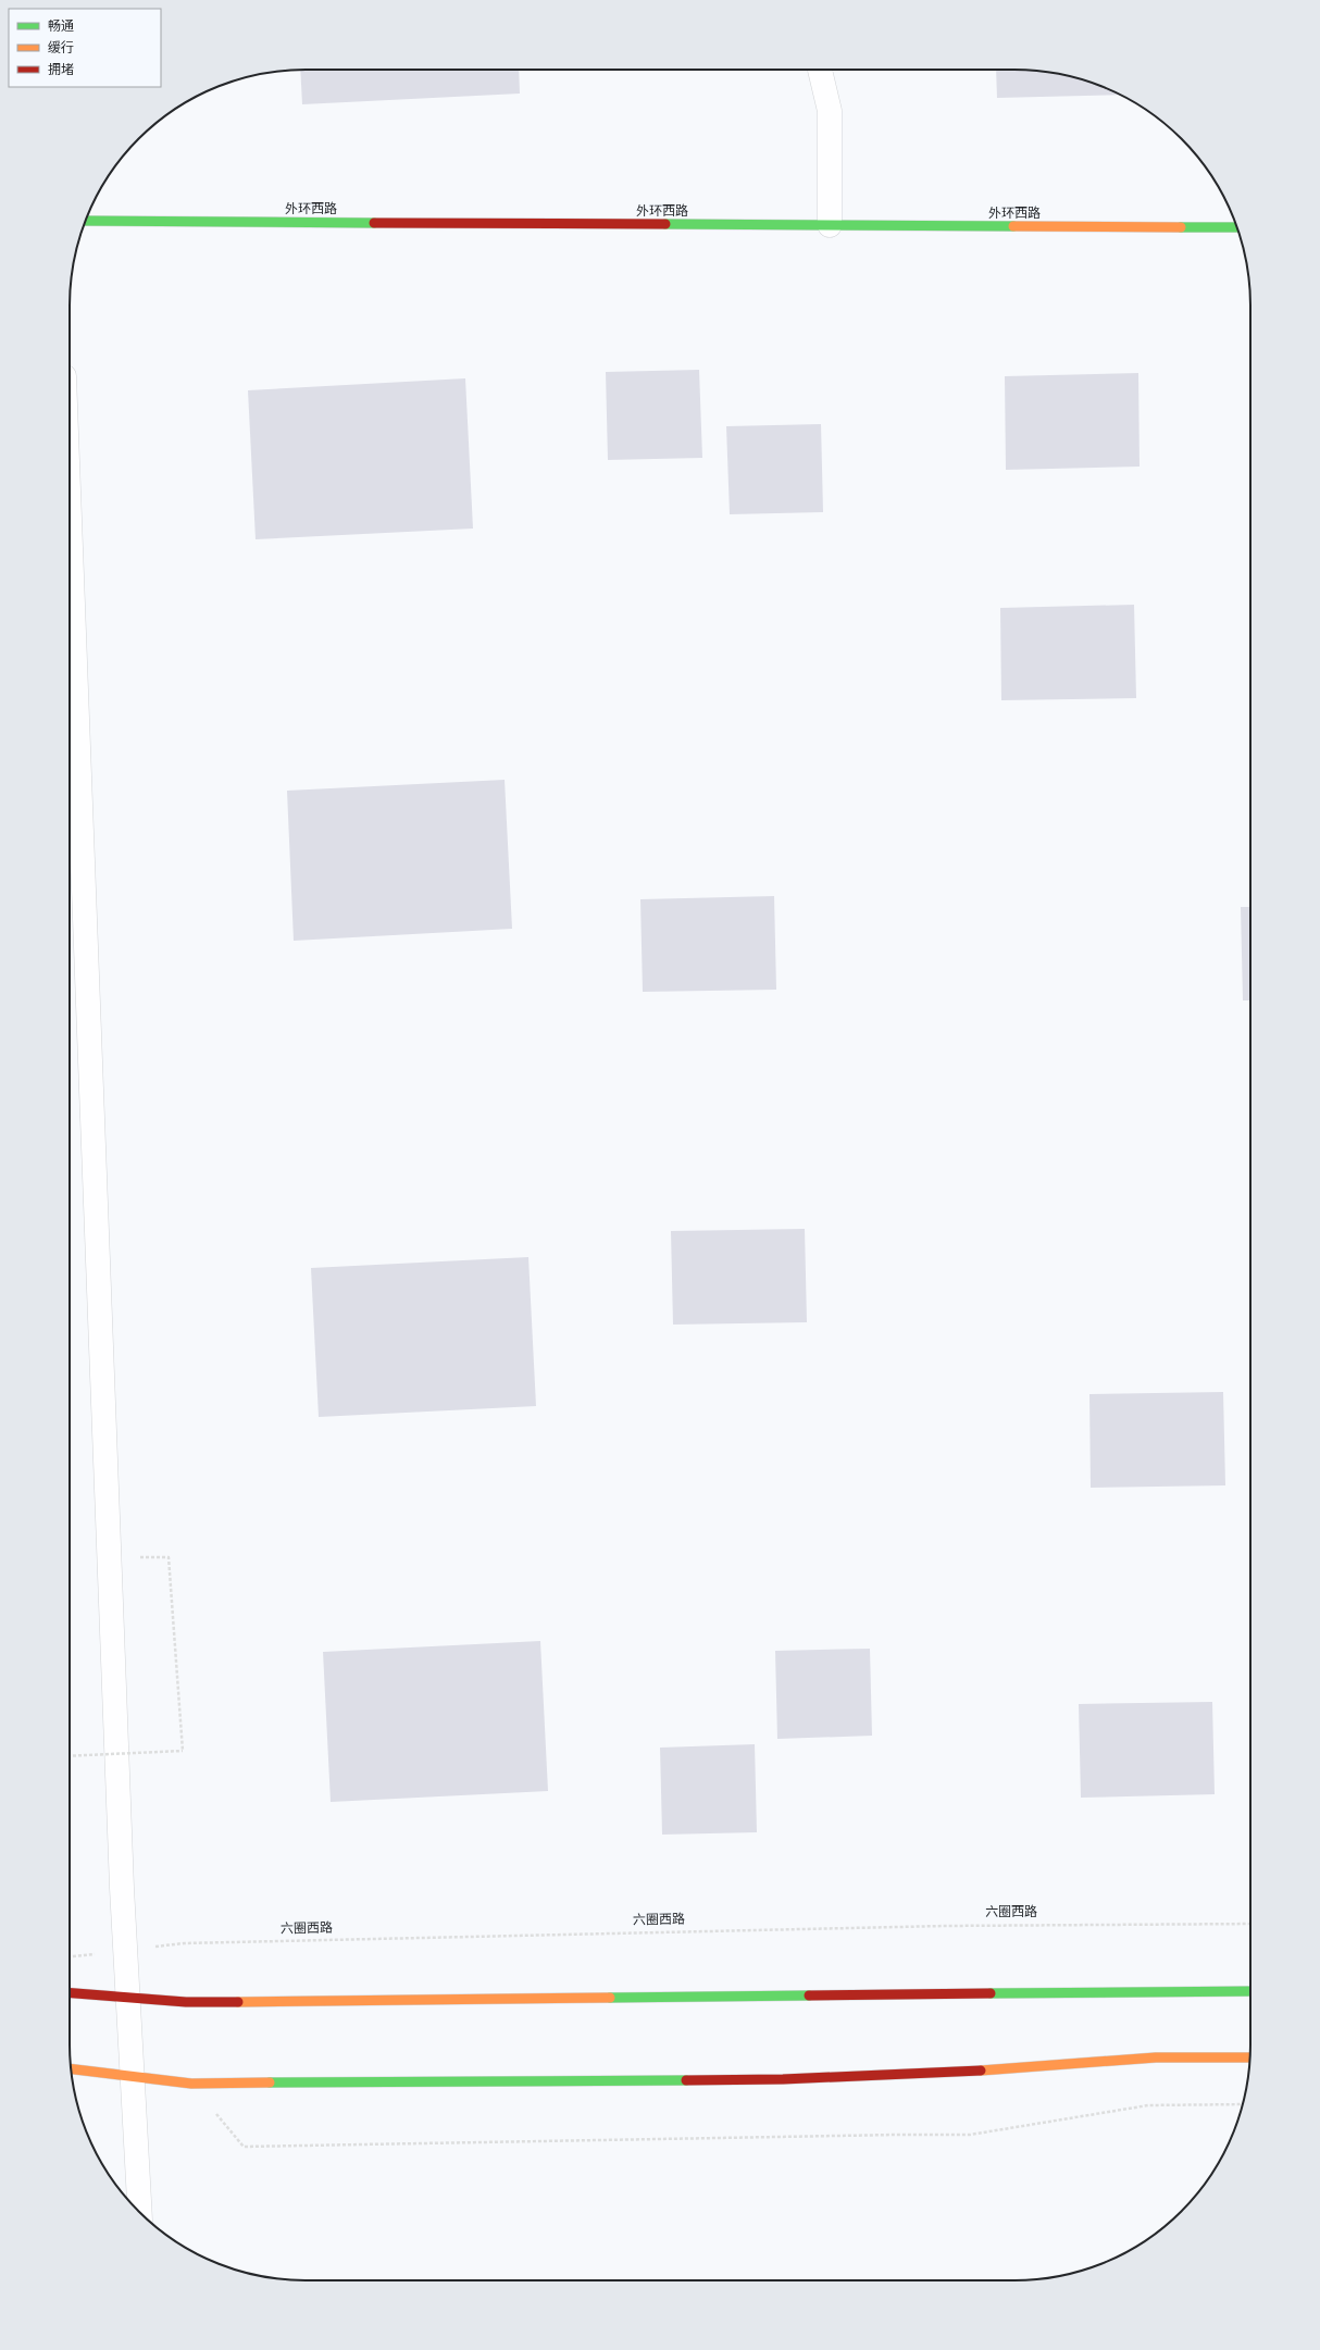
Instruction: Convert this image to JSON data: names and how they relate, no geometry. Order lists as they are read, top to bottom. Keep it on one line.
{"streets":{"main road":["外环西路"],"path":["六圈西路"]},"legend":["畅通","缓行","拥堵"]}
